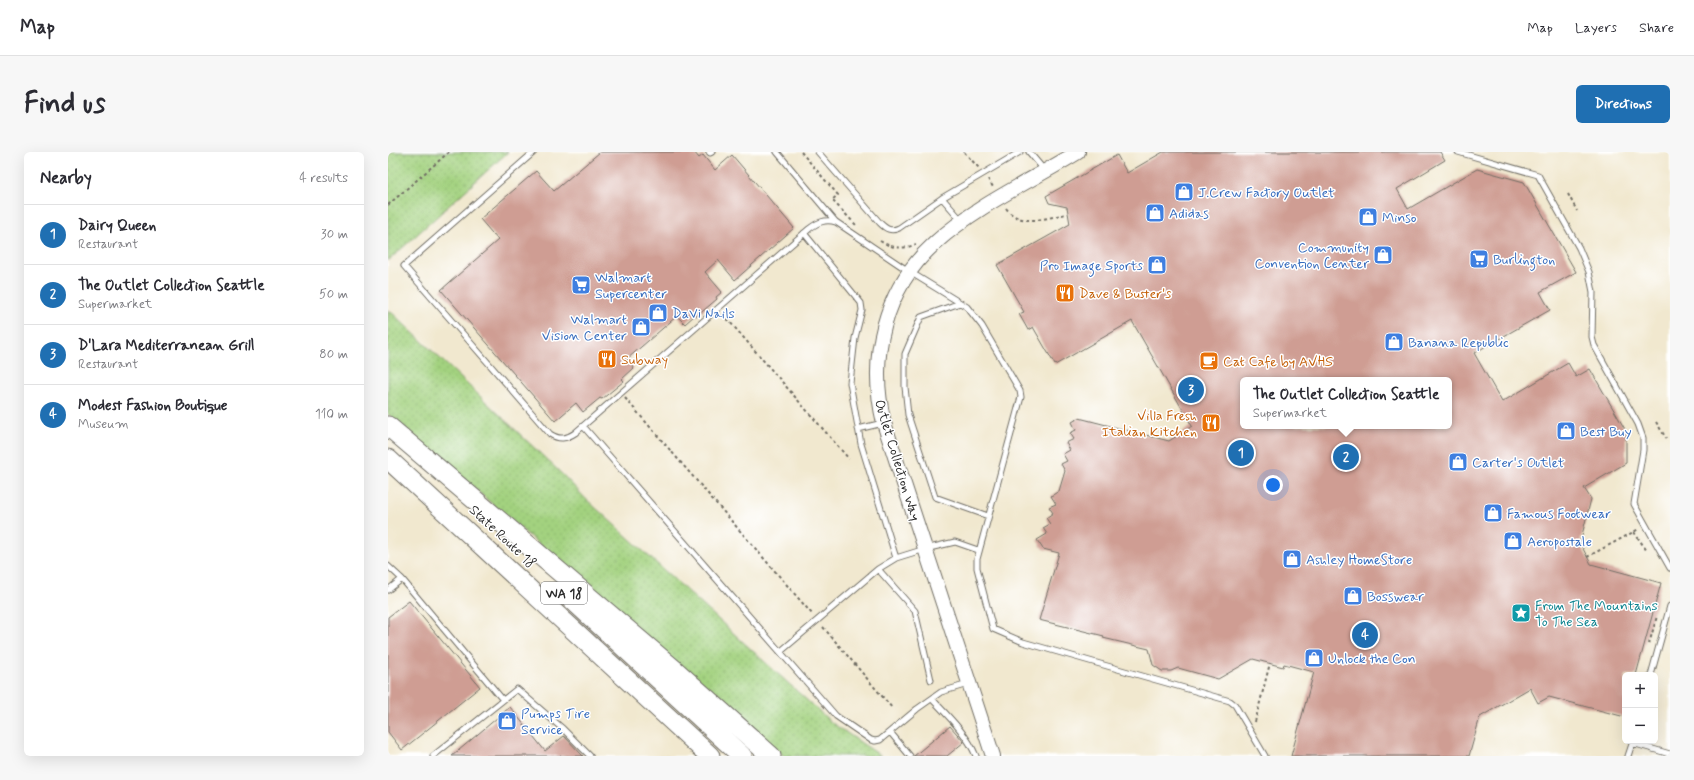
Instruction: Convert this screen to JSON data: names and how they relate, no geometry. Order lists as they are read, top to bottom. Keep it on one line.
{"streets":{"highway":["State Route 18","WA 18"],"street":["Outlet Collection Way"]},"places":{"shop":["J.Crew Factory Outlet","Adidas","Minso","Community Convention Center","Pro Image Sports","DaVi Nails","Walmart Vision Center","Banana Republic","Best Buy","Carter's Outlet","Famous Footwear","Aeropostale","Ashley HomeStore","Bosswear","Unlock the Con","Pumps Tire Service"],"supermarket":["Burlington","Walmart Supercenter"],"restaurant":["Dave & Buster's","Subway","Villa Fresh Italian Kitchen"],"cafe":["Cat Cafe by AVHS"],"place":["From The Mountains To The Sea"]},"page":{"header":"Map","nav":["Map","Layers","Share"],"buttons":"Directions","title":"Find us","heading":["Nearby","4 results"],"list":[{"mark":"1","name":"Dairy Queen","note":"Restaurant","value":"30 m"},{"mark":"2","name":"The Outlet Collection Seattle","note":"Supermarket","value":"50 m"},{"mark":"3","name":"D'Lara Mediterranean Grill","note":"Restaurant","value":"80 m"},{"mark":"4","name":"Modest Fashion Boutique","note":"Museum","value":"110 m"}],"pins":["3","1","2","4"],"popup":["The Outlet Collection Seattle","Supermarket"],"map_buttons":["+","−"]}}
